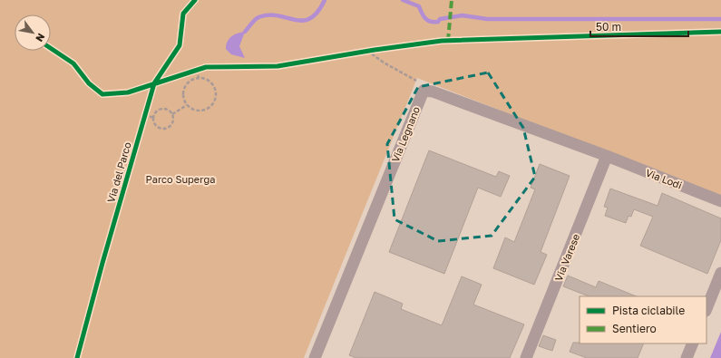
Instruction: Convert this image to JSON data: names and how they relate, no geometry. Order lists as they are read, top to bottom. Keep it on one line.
{"streets":{"street":["Via Legnano","Via Lodi","Via Varese"],"cycle path":["Via del Parco"]},"crossings":[["Via Lodi","Via Varese"]],"parks":["Parco Superga"],"legend":["Pista ciclabile","Sentiero"],"scale_bar":"50 m","north":"bottom right"}
